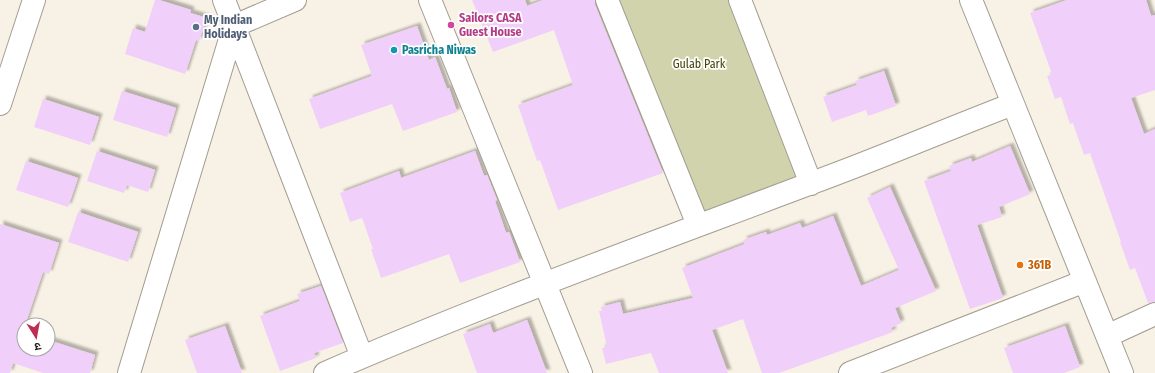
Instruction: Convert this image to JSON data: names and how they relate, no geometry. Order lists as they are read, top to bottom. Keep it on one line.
{"parks":["Gulab Park"],"places":["Sailors CASA Guest House","My Indian Holidays","Pasricha Niwas","361B"],"north":"bottom"}
